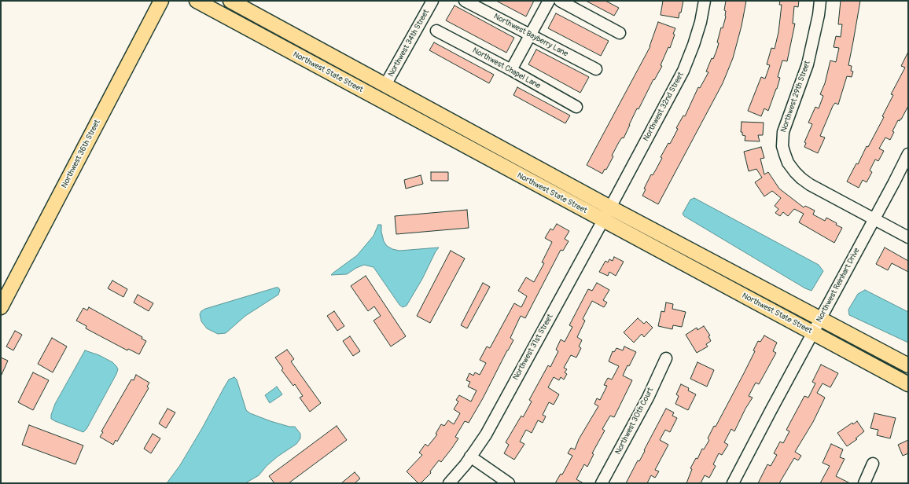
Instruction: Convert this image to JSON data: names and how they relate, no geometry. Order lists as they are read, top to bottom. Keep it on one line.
{"streets":{"main road":["Northwest State Street","Northwest 36th Street"],"street":["Northwest Bayberry Lane","Northwest 34th Street","Northwest Chapel Lane","Northwest 29th Street","Northwest 32nd Street","Northwest Reinhart Drive","Northwest 31st Street","Northwest 30th Court"]},"crossings":[["Northwest 34th Street","Northwest State Street"],["Northwest State Street","Northwest 32nd Street"],["Northwest State Street","Northwest Reinhart Drive"],["Northwest State Street","Northwest 31st Street"],["Northwest 29th Street","Northwest Reinhart Drive"],["Northwest 32nd Street","Northwest 31st Street"]]}
